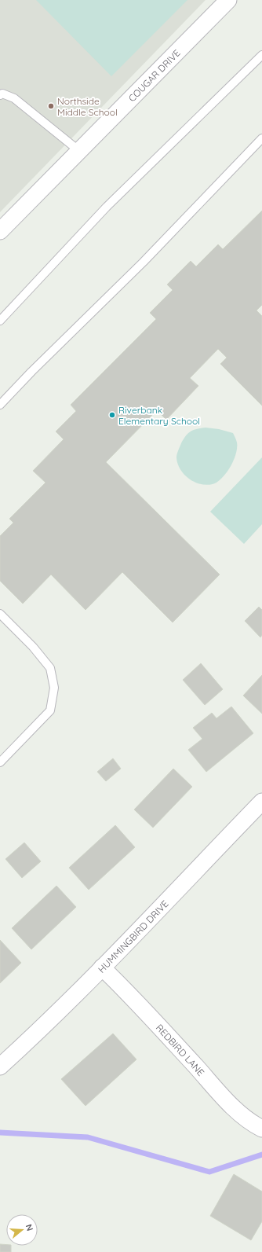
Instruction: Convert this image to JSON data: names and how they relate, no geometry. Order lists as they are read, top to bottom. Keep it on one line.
{"streets":{"street":["COUGAR DRIVE","HUMMINGBIRD DRIVE","REDBIRD LANE"]},"crossings":[["HUMMINGBIRD DRIVE","REDBIRD LANE"]],"places":["Northside Middle School","Riverbank Elementary School"],"north":"right"}
